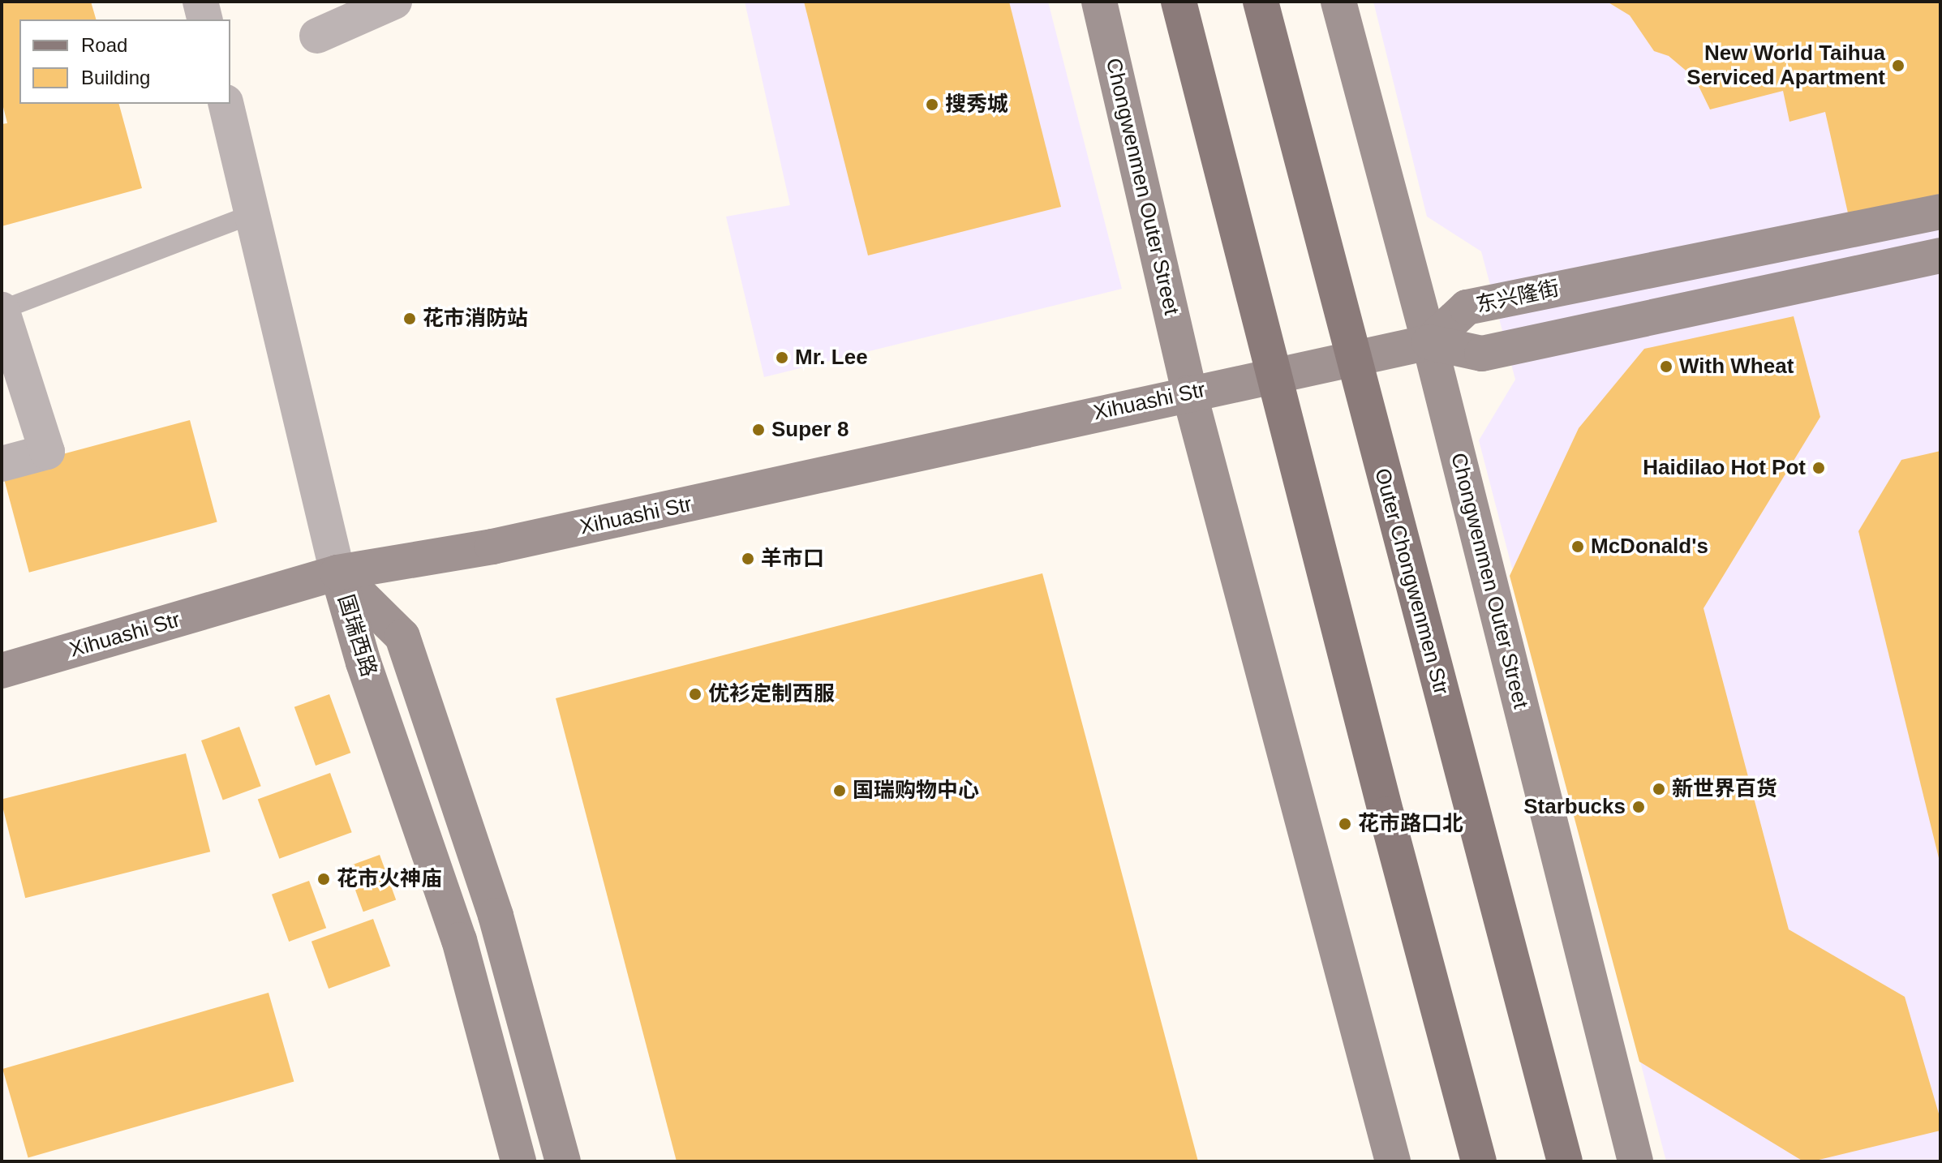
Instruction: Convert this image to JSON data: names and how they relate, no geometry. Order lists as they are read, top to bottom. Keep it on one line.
{"streets":{"main road":["Outer Chongwenmen Str"],"street":["Chongwenmen Outer Street","东兴隆街","Xihuashi Str","国瑞西路"]},"crossings":[["Chongwenmen Outer Street","东兴隆街"],["Chongwenmen Outer Street","Xihuashi Str"],["东兴隆街","Xihuashi Str"],["Xihuashi Str","Outer Chongwenmen Str"],["Xihuashi Str","国瑞西路"]],"places":["New World Taihua Serviced Apartment","搜秀城","花市消防站","Mr. Lee","With Wheat","Super 8","Haidilao Hot Pot","McDonald's","羊市口","优衫定制西服","新世界百货","国瑞购物中心","Starbucks","花市路口北","花市火神庙"],"legend":["Road","Building"]}
